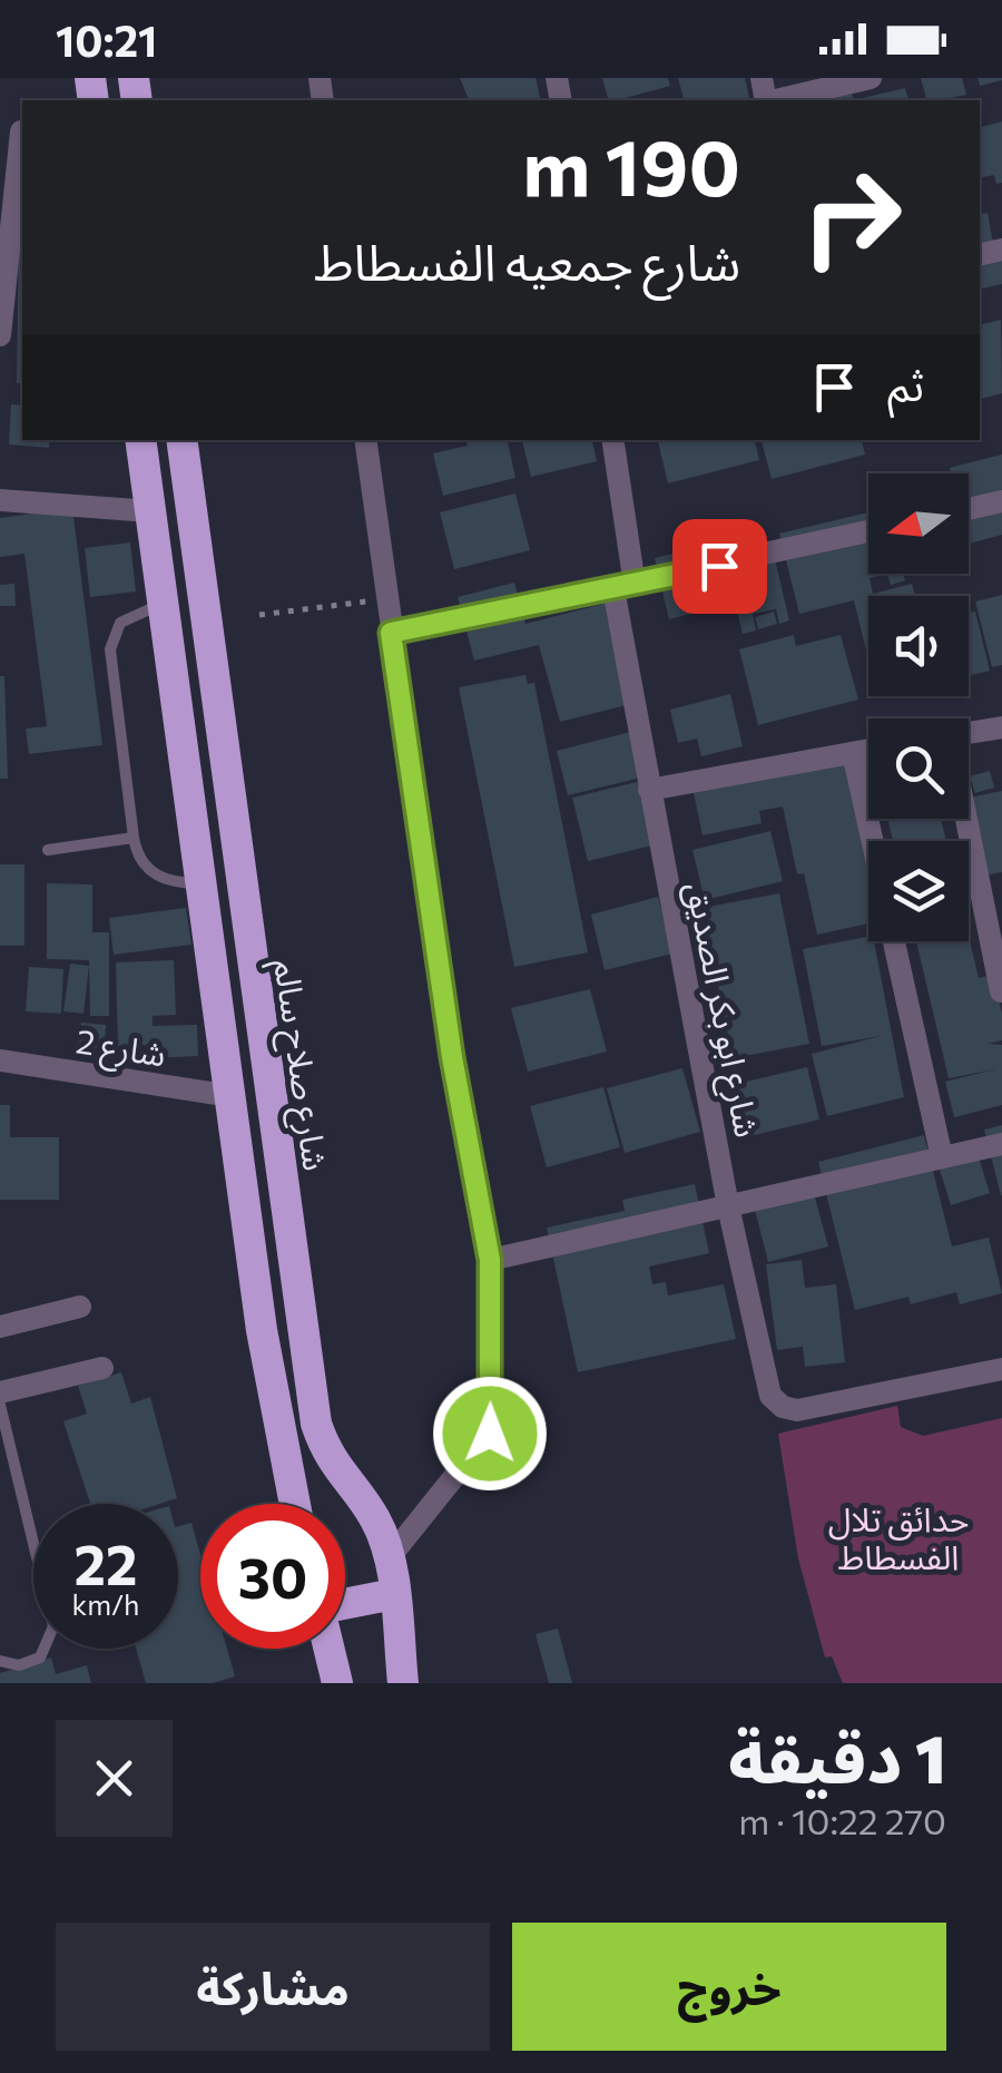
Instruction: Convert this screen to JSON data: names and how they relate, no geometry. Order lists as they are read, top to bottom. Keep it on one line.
{"streets":{"highway":["شارع صلاح سالم"],"street":["شارع ابو بكر الصديق","شارع 2"]},"parks":["حدائق تلال الفسطاط"],"north":"left","page":{"status":"10:21","turn":["190 m","شارع جمعيه الفسطاط"],"then":"ثم","speed":"22 km/h","limit":"30","heading":["1 دقيقة","270 m · 10:22"],"buttons":["خروج","مشاركة"]}}
